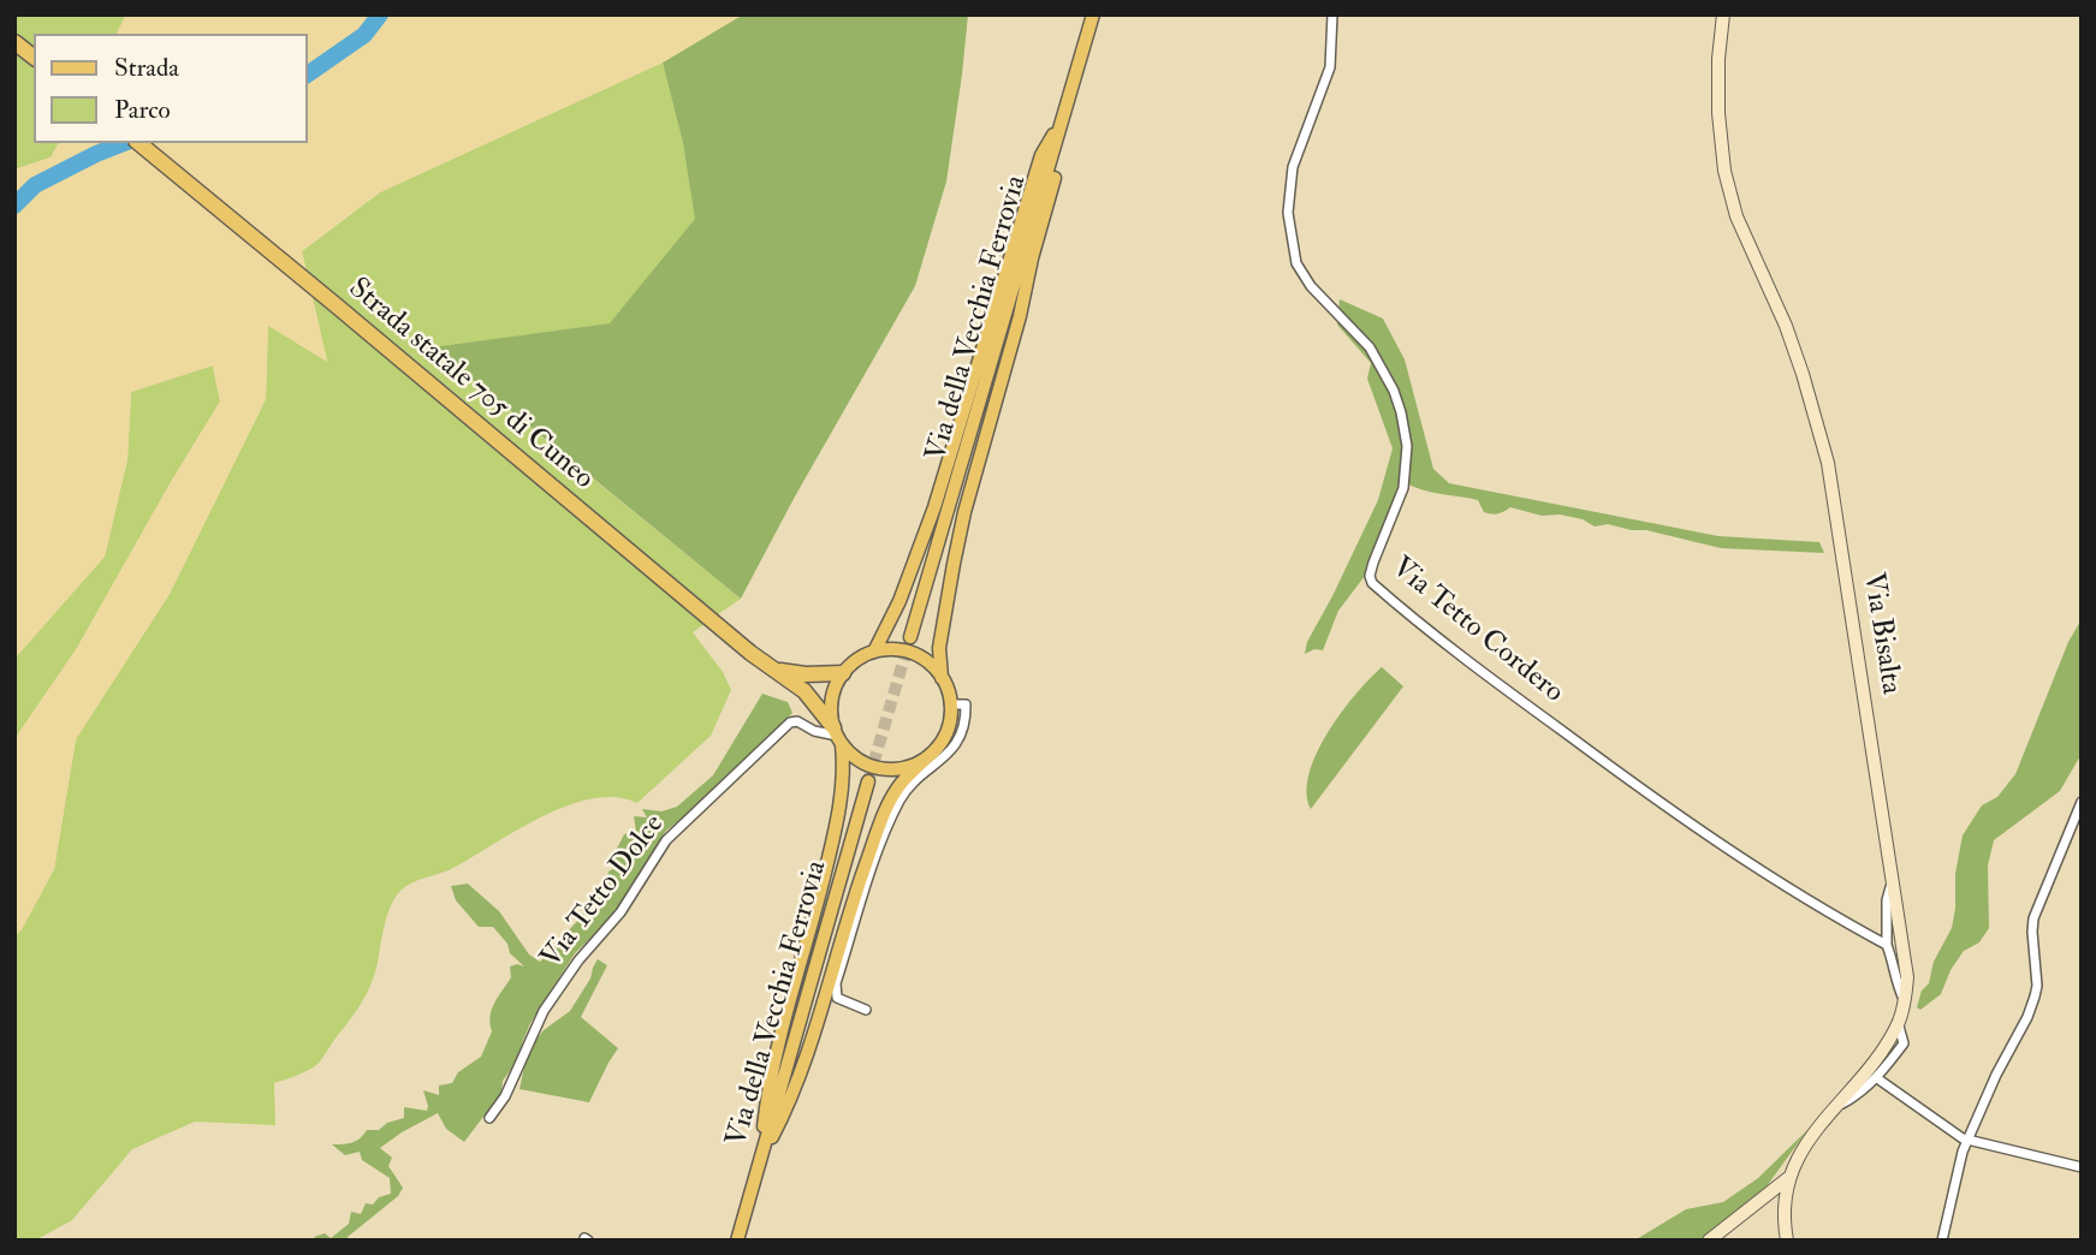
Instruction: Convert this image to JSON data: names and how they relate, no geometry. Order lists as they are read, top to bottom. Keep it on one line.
{"streets":{"highway":["Strada statale 705 di Cuneo"],"main road":["Via della Vecchia Ferrovia"],"street":["Via Tetto Cordero","Via Bisalta","Via Tetto Dolce"]},"crossings":[["Strada statale 705 di Cuneo","Via Tetto Dolce"]],"legend":["Strada","Parco"]}
